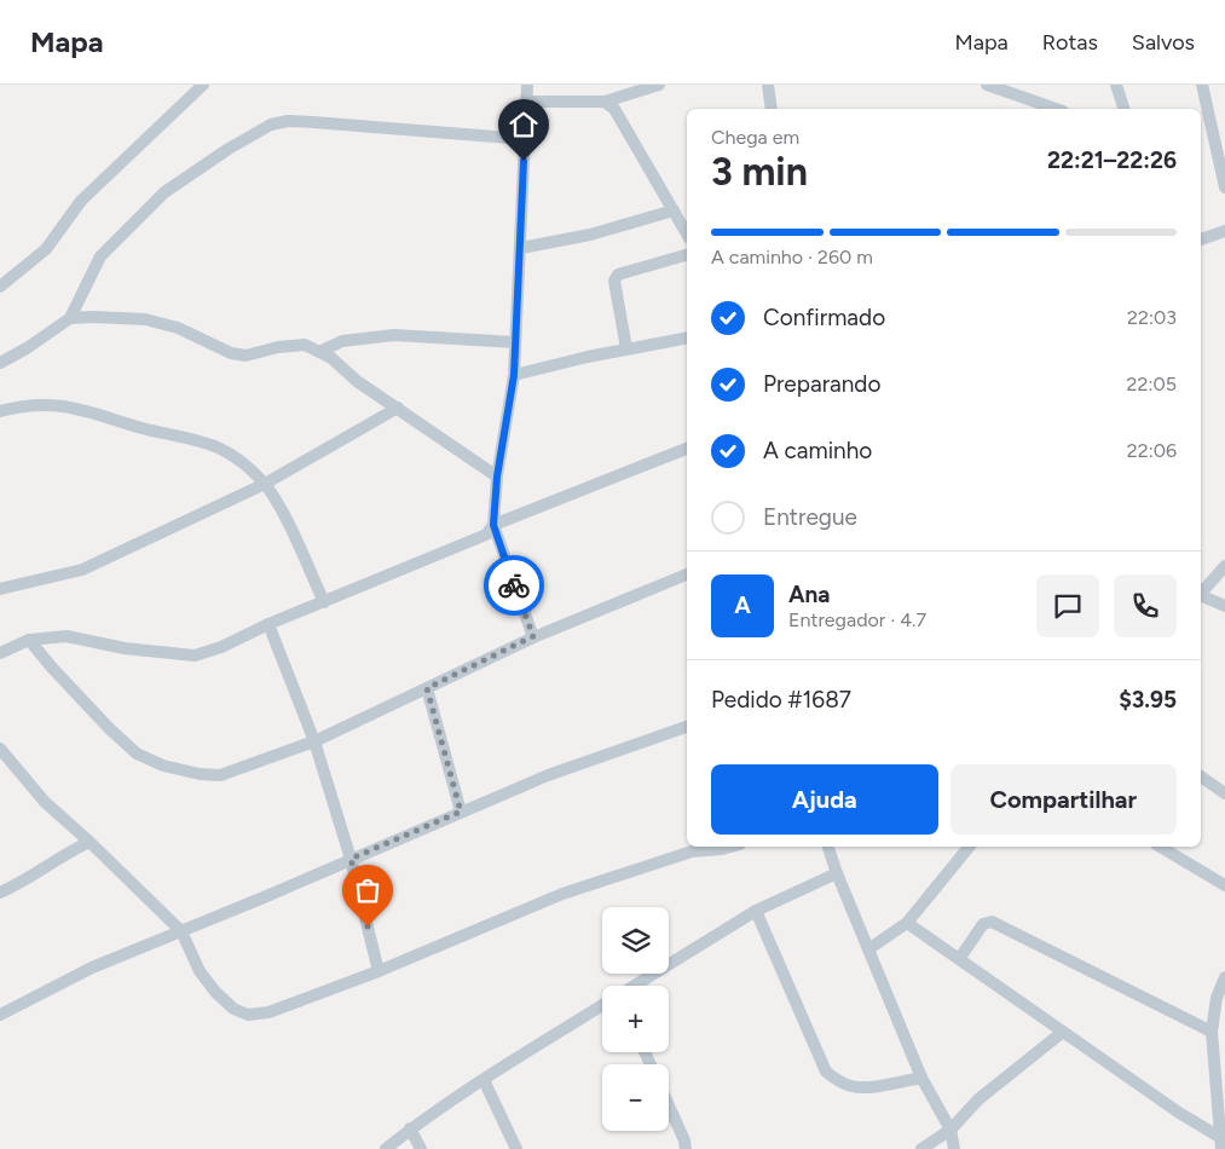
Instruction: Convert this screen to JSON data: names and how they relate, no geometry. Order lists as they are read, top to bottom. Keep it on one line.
{"page":{"header":"Mapa","nav":["Mapa","Rotas","Salvos"],"heading":["3 min","Chega em","22:21–22:26"],"panel":["Ana","Entregador · 4.7","Pedido #1687","$3.95"],"bar":"A caminho · 260 m","list":[["Confirmado","22:03"],["Preparando","22:05"],["A caminho","22:06"],"Entregue"],"round":"A","buttons":["Ajuda","Compartilhar"],"map_buttons":["+","−"]}}
